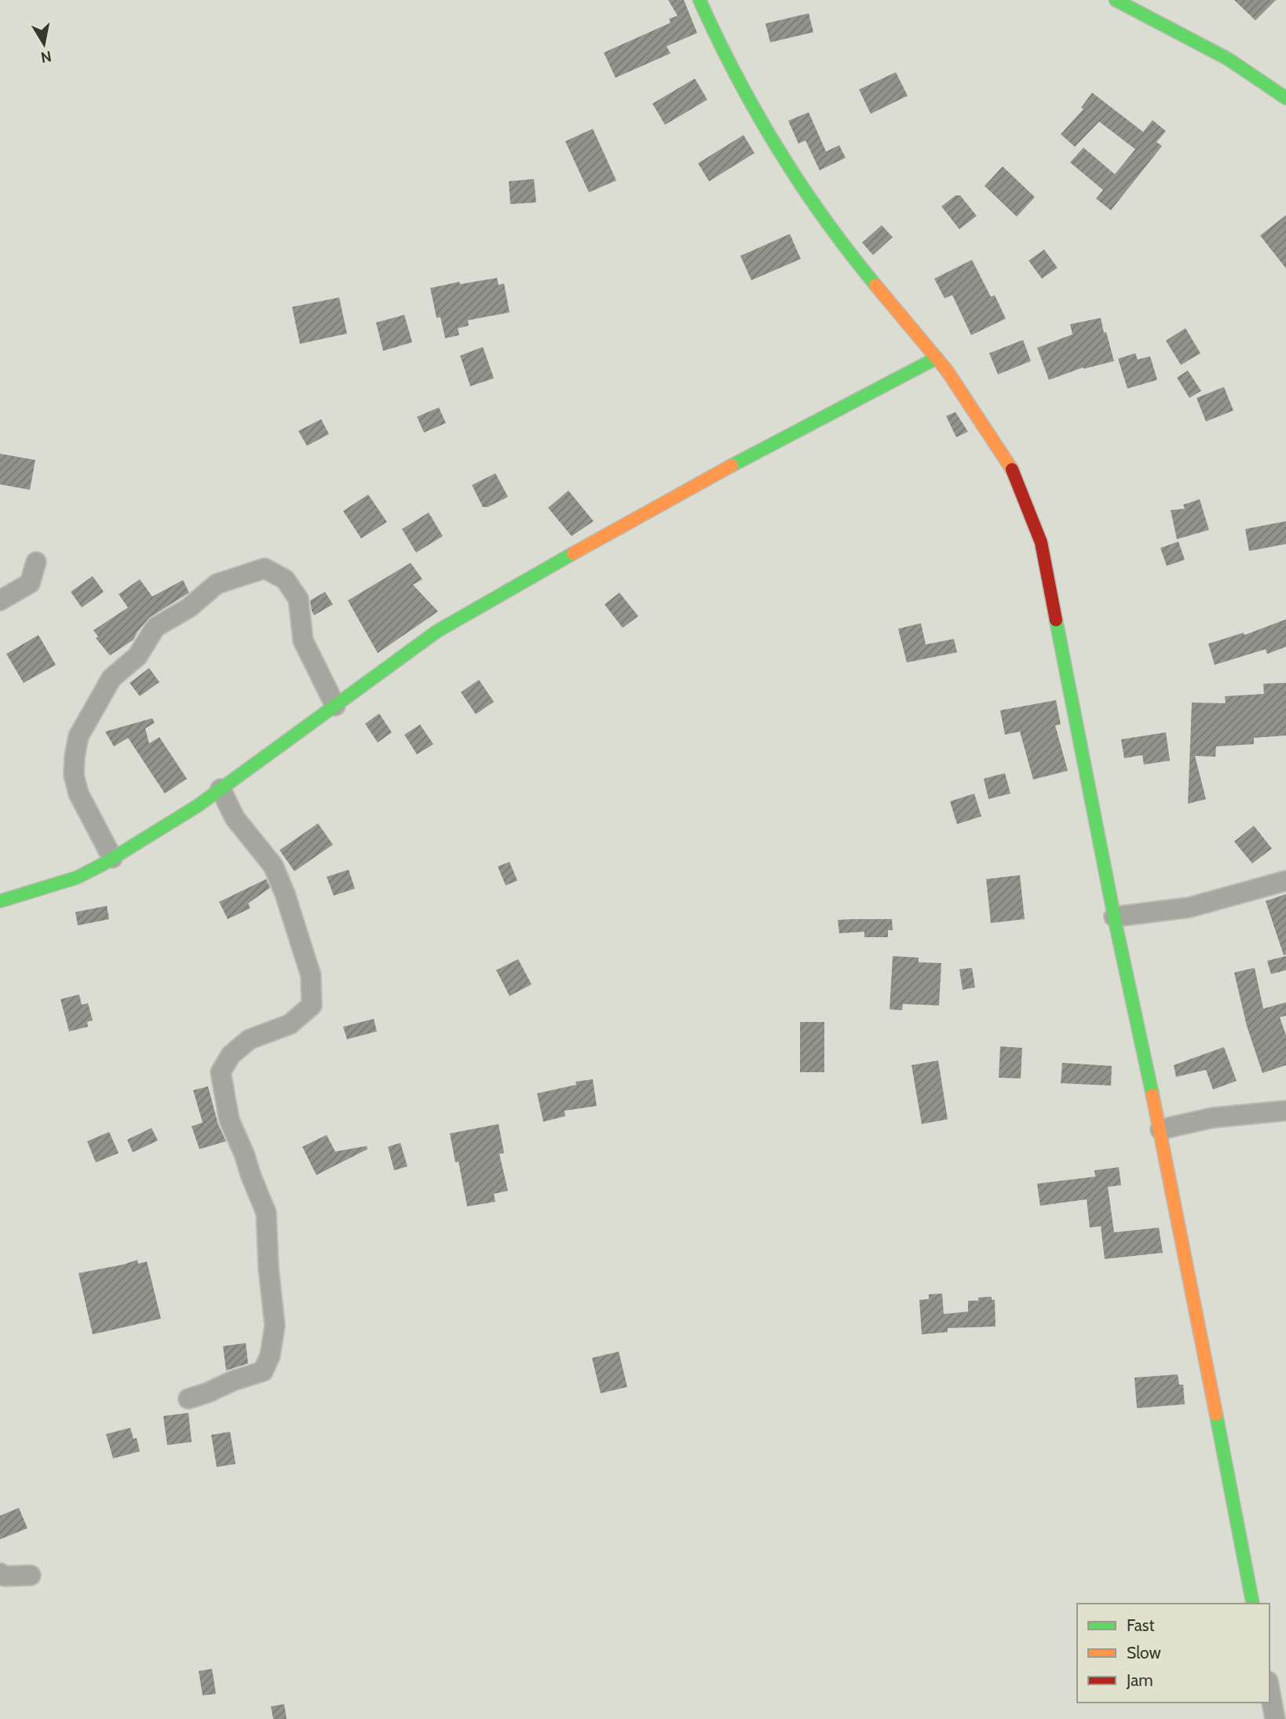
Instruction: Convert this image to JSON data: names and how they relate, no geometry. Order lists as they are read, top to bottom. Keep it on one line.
{"legend":["Fast","Slow","Jam"],"north":"bottom"}
